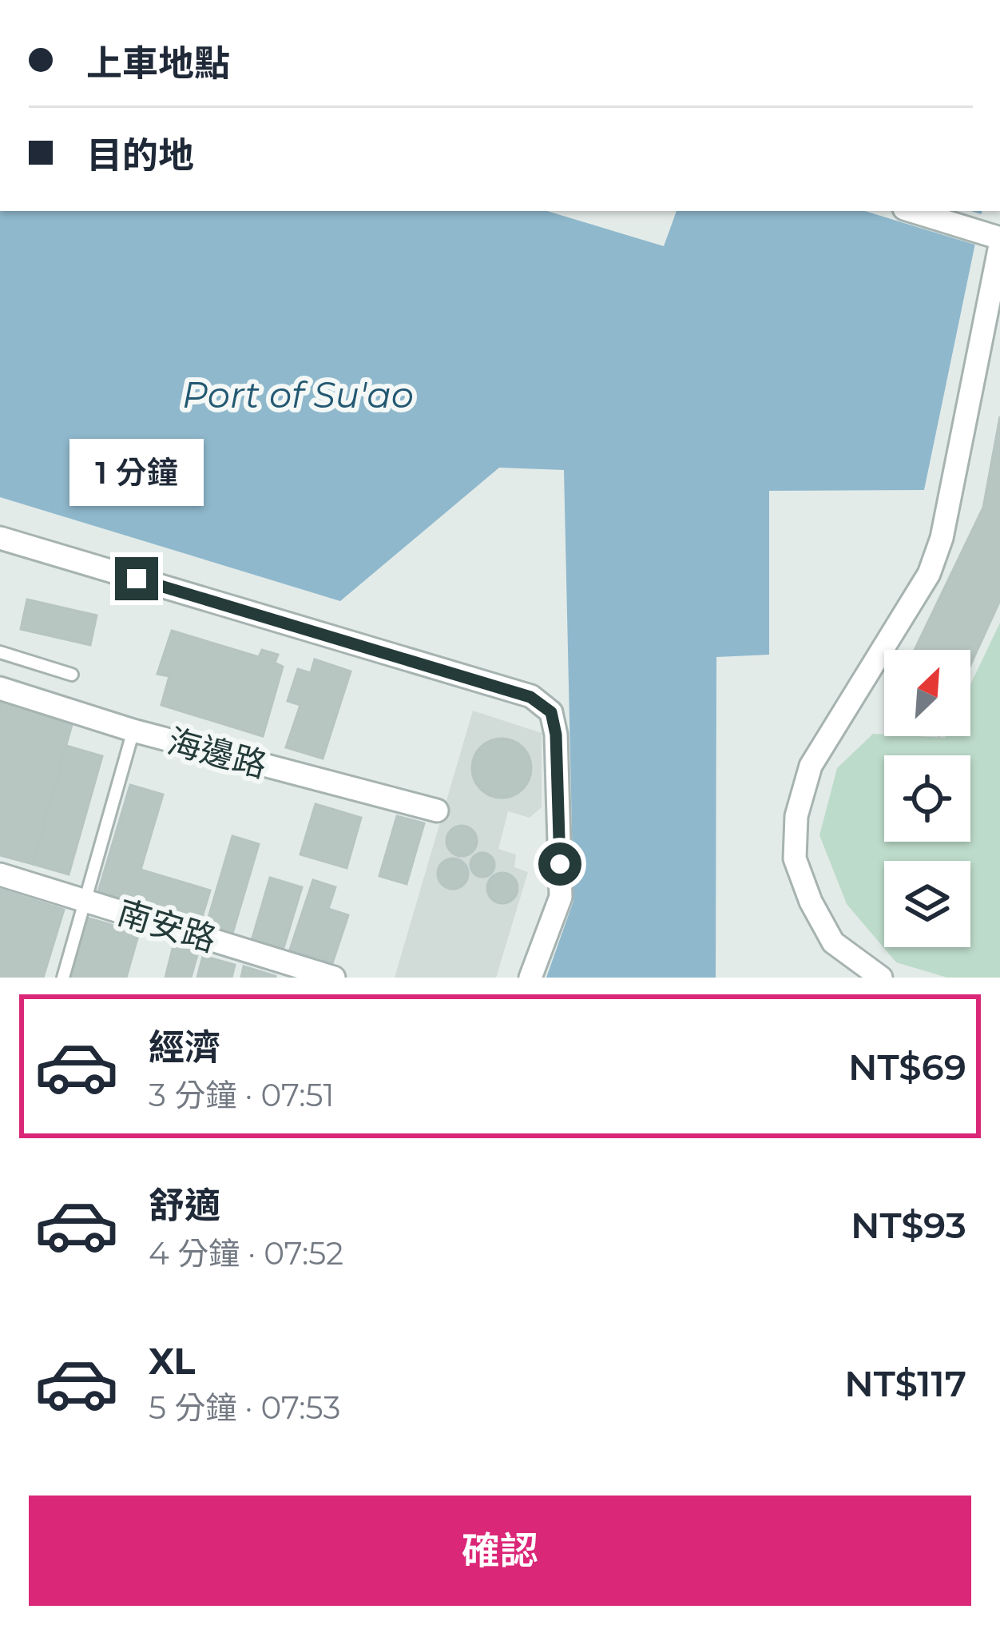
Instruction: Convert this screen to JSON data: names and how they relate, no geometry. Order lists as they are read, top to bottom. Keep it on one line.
{"streets":{"street":["海邊路","南安路"]},"water":["Port of Su'ao"],"north":"top right","page":{"banner":["上車地點","目的地"],"bubble":"1 分鐘","list":[{"name":"經濟","note":"3 分鐘 · 07:51","value":"NT$69"},{"name":"舒適","note":"4 分鐘 · 07:52","value":"NT$93"},{"name":"XL","note":"5 分鐘 · 07:53","value":"NT$117"}],"buttons":"確認"}}
